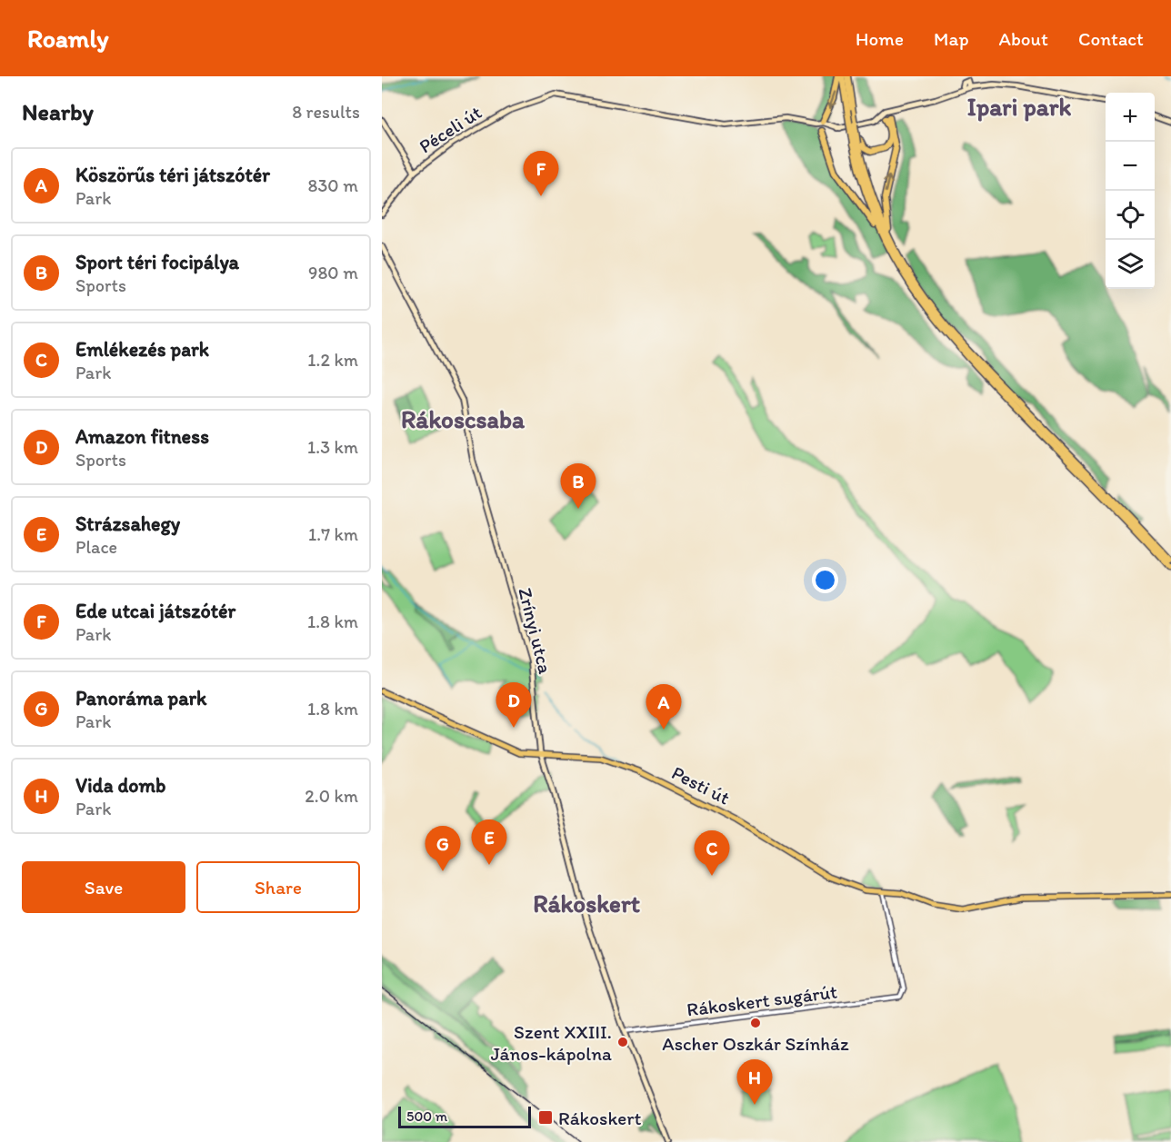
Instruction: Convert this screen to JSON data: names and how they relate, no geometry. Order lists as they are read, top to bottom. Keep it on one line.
{"streets":{"main road":["Péceli út","Zrínyi utca","Pesti út"],"street":["Rákoskert sugárút"]},"crossings":[["Zrínyi utca","Pesti út"],["Zrínyi utca","Rákoskert sugárút"],["Pesti út","Rákoskert sugárút"]],"districts":["Ipari park","Rákoscsaba","Rákoskert"],"places":{"other":["Ascher Oszkár Színház","Szent XXIII. János-kápolna"],"transit":["Rákoskert"]},"scale_bar":"500 m","page":{"header":"Roamly","nav":["Home","Map","About","Contact"],"heading":["Nearby","8 results"],"map_buttons":["+","−"],"list":[{"mark":"A","name":"Köszörűs téri játszótér","note":"Park","value":"830 m"},{"mark":"B","name":"Sport téri focipálya","note":"Sports","value":"980 m"},{"mark":"C","name":"Emlékezés park","note":"Park","value":"1.2 km"},{"mark":"D","name":"Amazon fitness","note":"Sports","value":"1.3 km"},{"mark":"E","name":"Strázsahegy","note":"Place","value":"1.7 km"},{"mark":"F","name":"Ede utcai játszótér","note":"Park","value":"1.8 km"},{"mark":"G","name":"Panoráma park","note":"Park","value":"1.8 km"},{"mark":"H","name":"Vida domb","note":"Park","value":"2.0 km"}],"pins":["F","B","D","A","E","G","C","H"],"buttons":["Save","Share"],"scale":"500 m"}}
